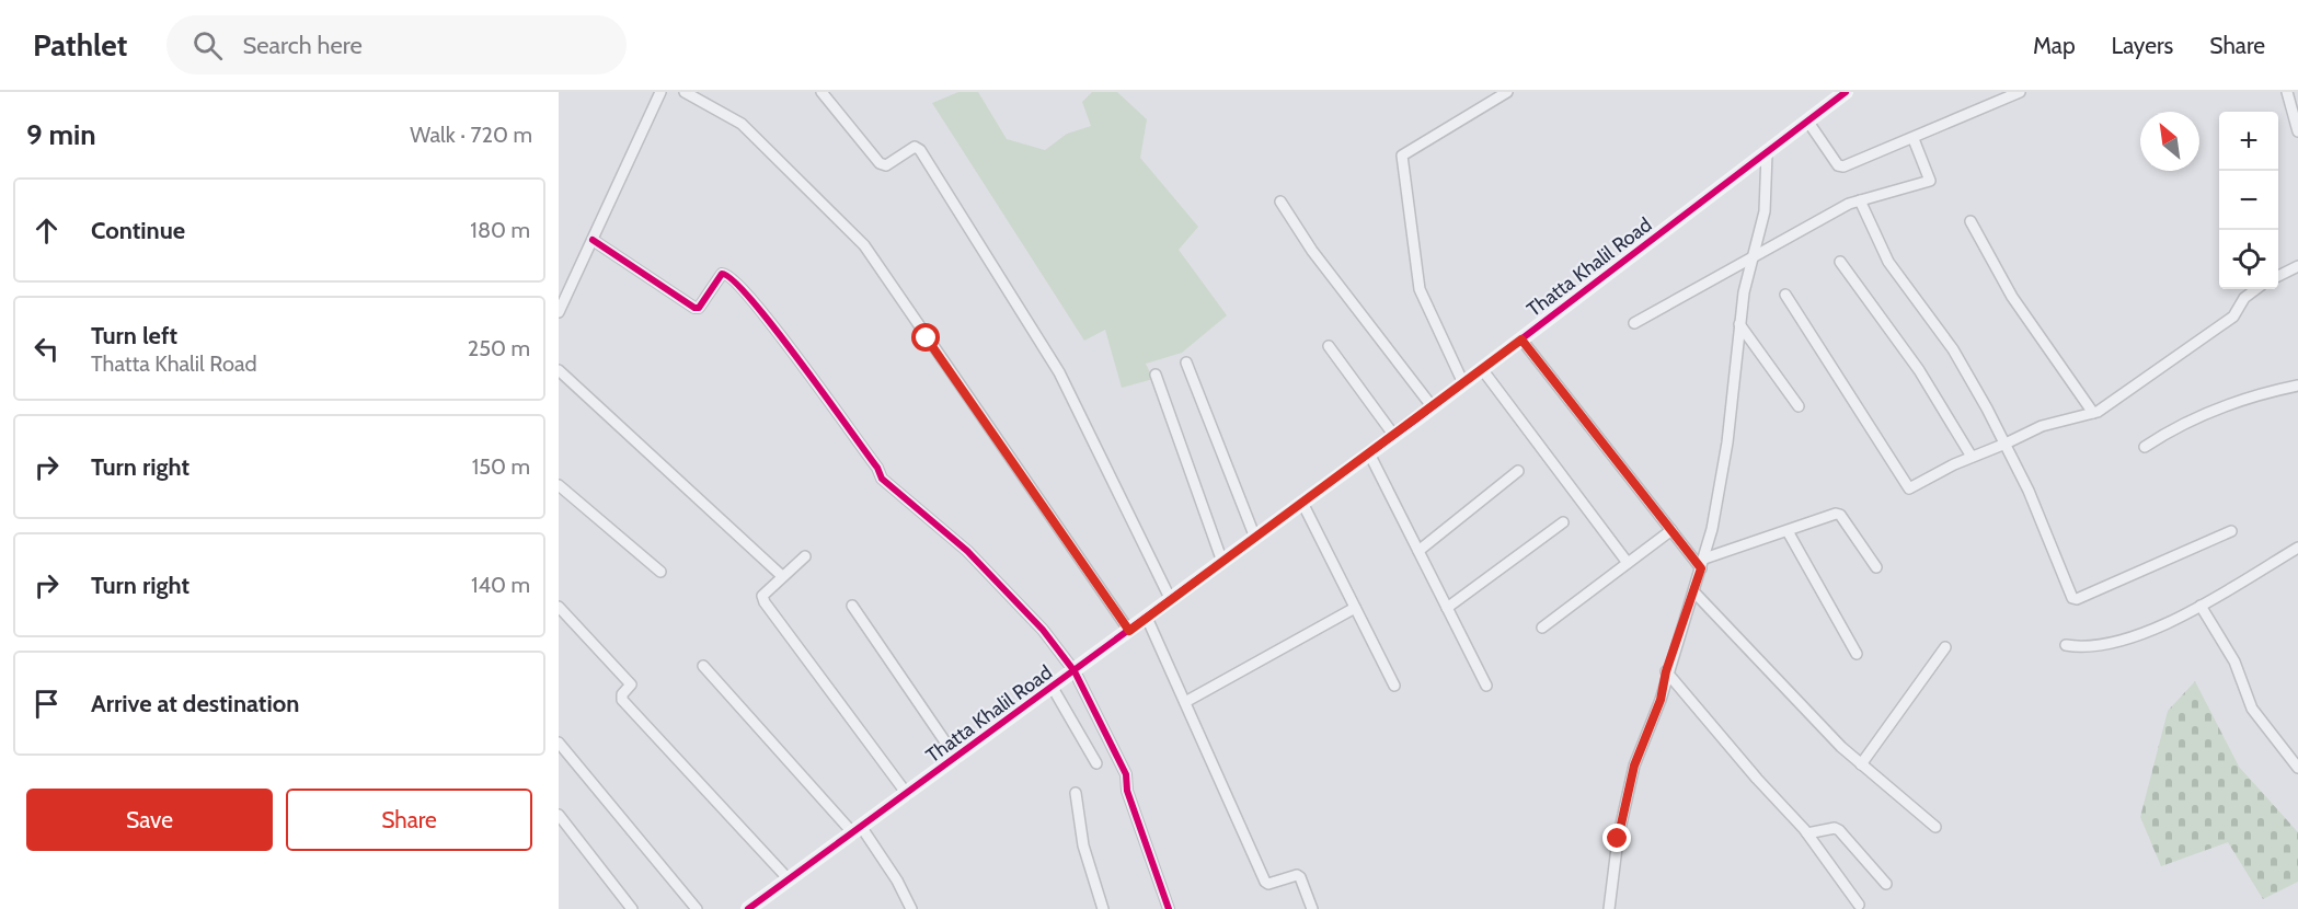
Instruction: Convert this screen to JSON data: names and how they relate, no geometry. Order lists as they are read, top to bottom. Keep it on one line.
{"streets":{"street":["Thatta Khalil Road"]},"north":"top left","page":{"header":"Pathlet","search":"Search here","nav":["Map","Layers","Share"],"heading":["9 min","Walk · 720 m"],"map_buttons":["+","−"],"list":[["Continue","180 m"],["Turn left","Thatta Khalil Road","250 m"],["Turn right","150 m"],["Turn right","140 m"],"Arrive at destination"],"buttons":["Save","Share"]}}
